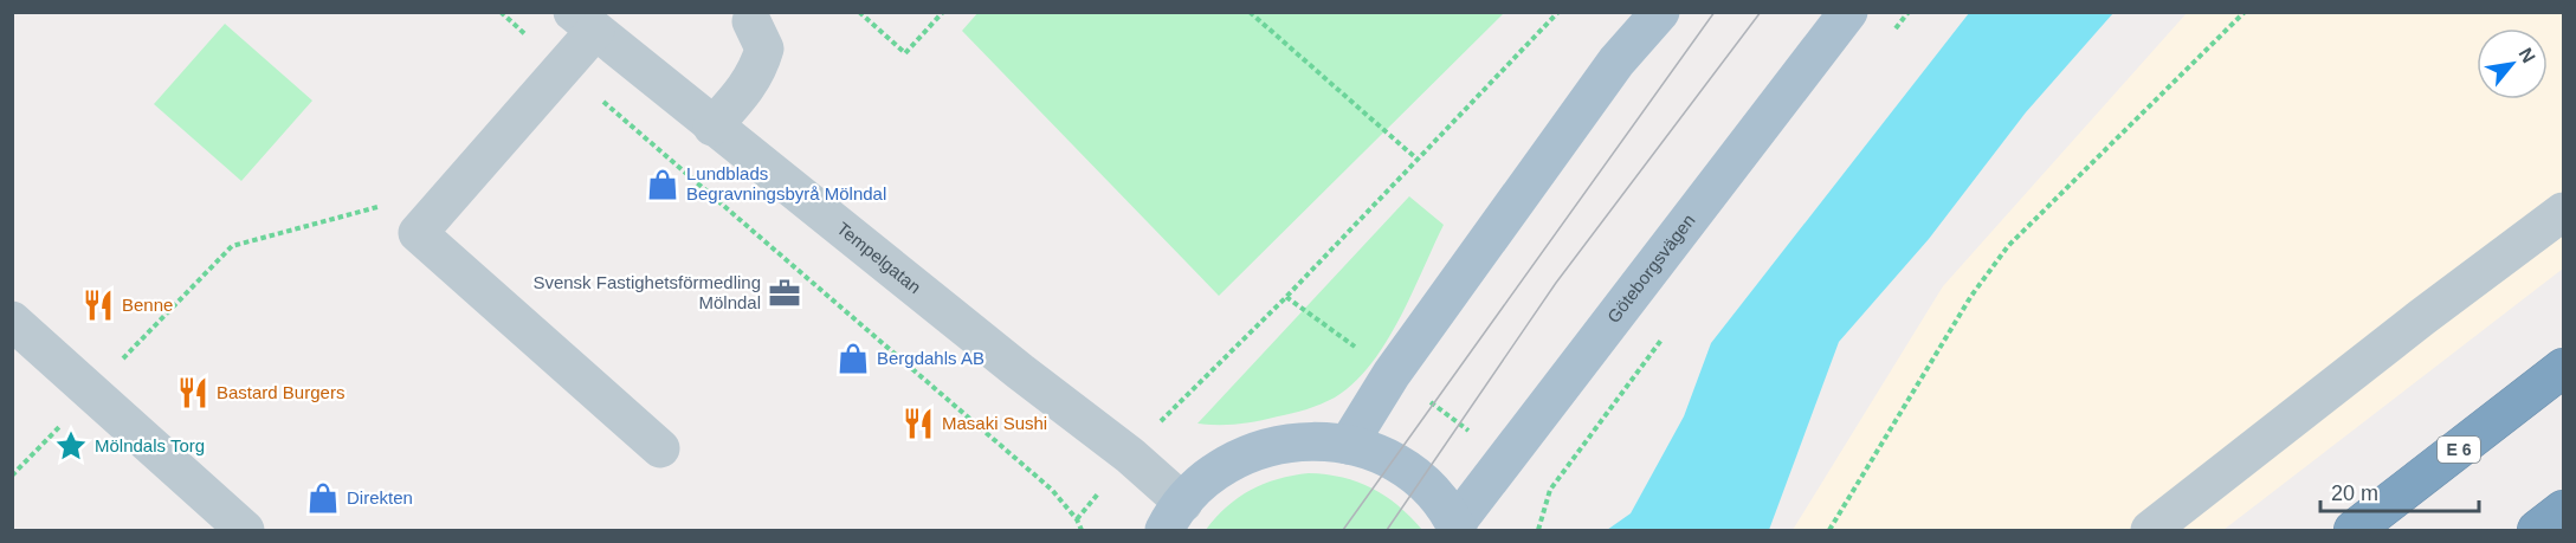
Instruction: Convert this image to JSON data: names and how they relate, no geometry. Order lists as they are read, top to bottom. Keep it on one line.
{"streets":{"highway":["E 6"],"main road":["Göteborgsvägen"],"street":["Tempelgatan"]},"crossings":[["Tempelgatan","Göteborgsvägen"]],"places":{"shop":["Lundblads Begravningsbyrå Mölndal","Bergdahls AB","Direkten"],"office":["Svensk Fastighetsförmedling Mölndal"],"restaurant":["Benne","Bastard Burgers","Masaki Sushi"],"place":["Mölndals Torg"]},"scale_bar":"20 m","north":"top right"}
